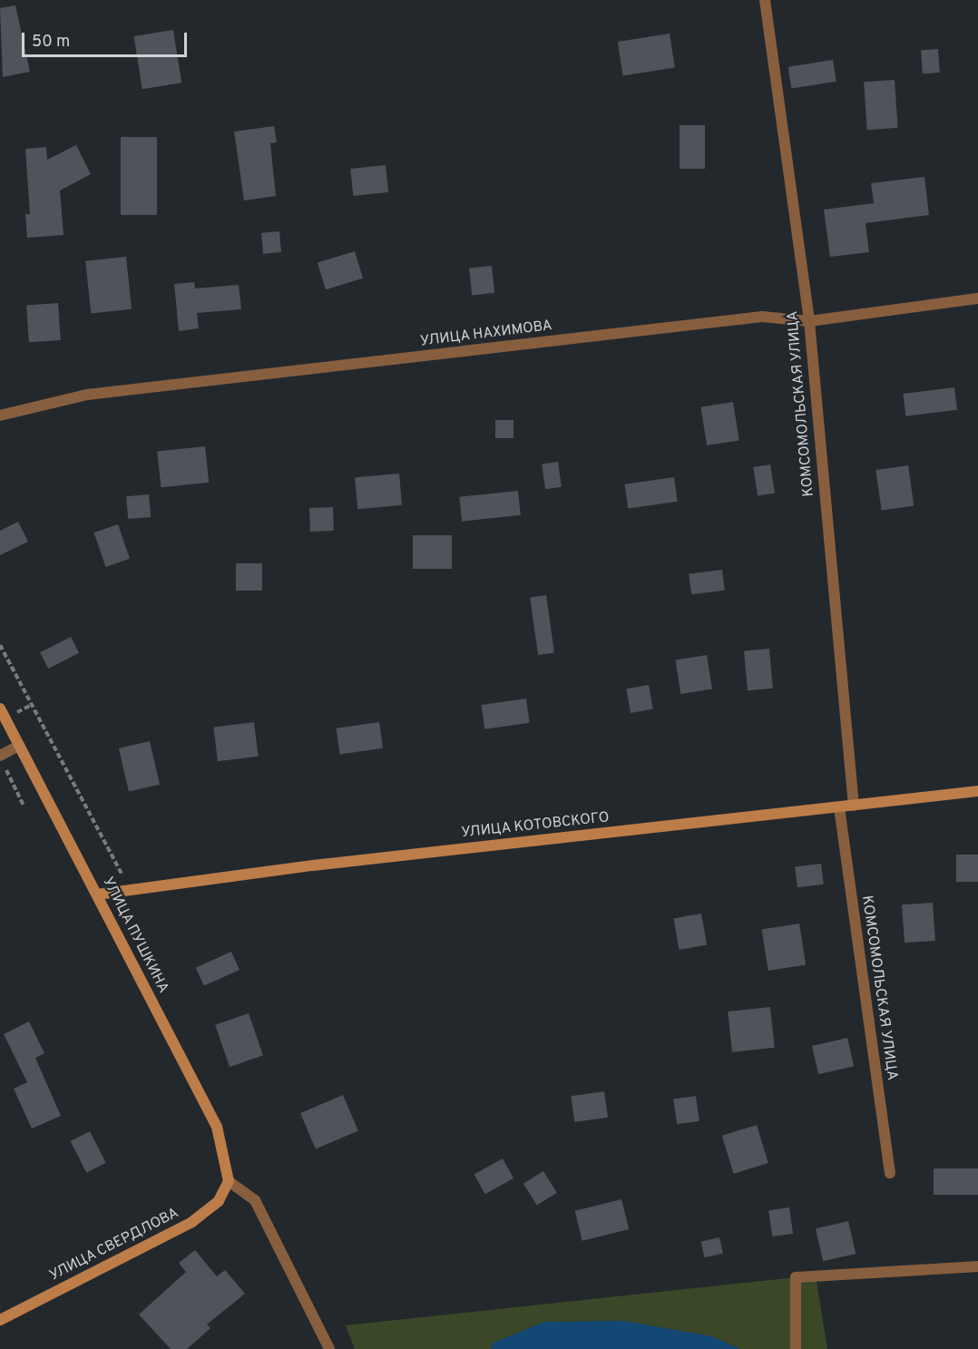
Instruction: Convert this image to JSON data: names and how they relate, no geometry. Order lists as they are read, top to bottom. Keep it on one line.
{"streets":{"main road":["УЛИЦА КОТОВСКОГО","УЛИЦА ПУШКИНА","УЛИЦА СВЕРДЛОВА"],"street":["УЛИЦА НАХИМОВА","КОМСОМОЛЬСКАЯ УЛИЦА"]},"crossings":[["УЛИЦА НАХИМОВА","КОМСОМОЛЬСКАЯ УЛИЦА"],["КОМСОМОЛЬСКАЯ УЛИЦА","УЛИЦА КОТОВСКОГО"],["УЛИЦА КОТОВСКОГО","УЛИЦА ПУШКИНА"],["УЛИЦА ПУШКИНА","УЛИЦА СВЕРДЛОВА"]],"scale_bar":"50 m"}
